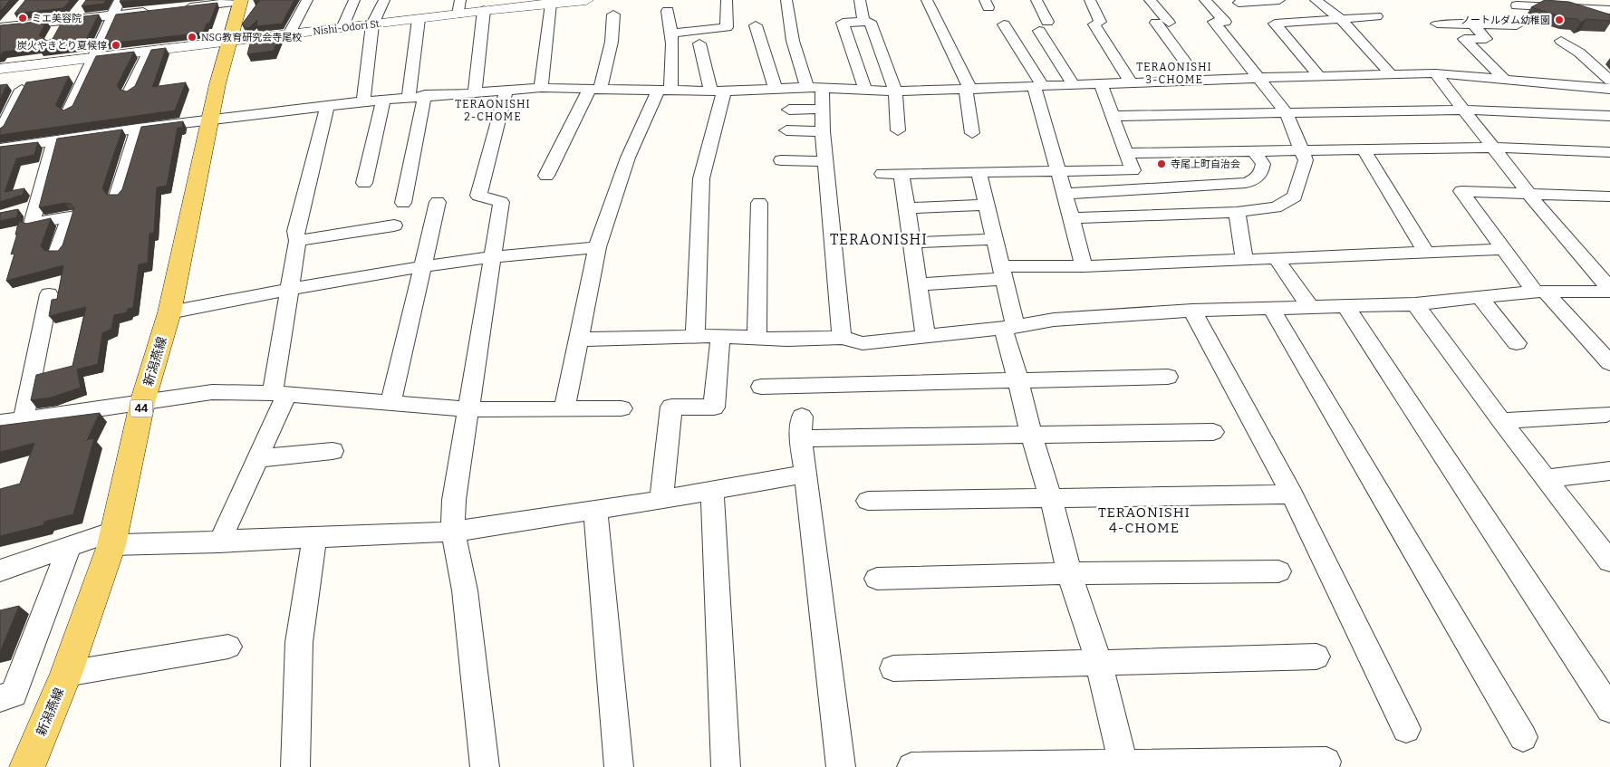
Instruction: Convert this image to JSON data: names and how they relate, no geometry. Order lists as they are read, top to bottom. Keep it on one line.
{"streets":{"main road":["新潟燕線","44"],"street":["Nishi-Odori St."]},"crossings":[["Nishi-Odori St.","新潟燕線"]],"districts":["TERAONISHI 3-CHOME","TERAONISHI 2-CHOME","TERAONISHI","TERAONISHI 4-CHOME"],"places":["ミエ美容院","ノートルダム幼稚園","NSG教育研究会寺尾校","炭火やきとり夏候惇","寺尾上町自治会"]}
